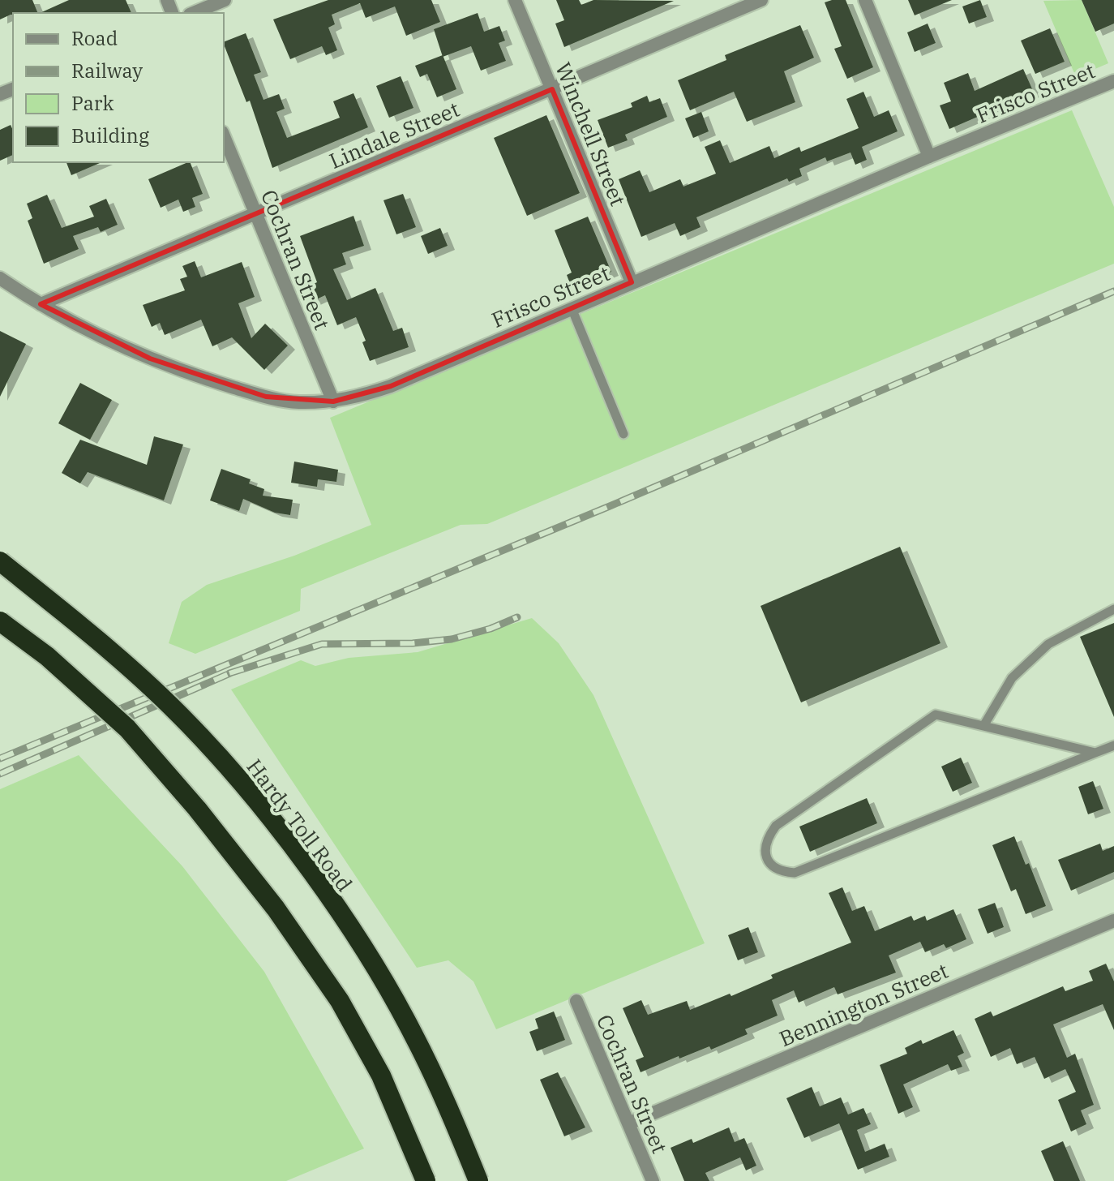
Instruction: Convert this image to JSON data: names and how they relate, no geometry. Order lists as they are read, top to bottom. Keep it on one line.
{"streets":{"highway":["Hardy Toll Road"],"street":["Frisco Street","Winchell Street","Lindale Street","Cochran Street","Bennington Street"]},"crossings":[["Frisco Street","Winchell Street"],["Frisco Street","Lindale Street"],["Frisco Street","Cochran Street"],["Winchell Street","Lindale Street"],["Lindale Street","Cochran Street"],["Cochran Street","Bennington Street"]],"legend":["Road","Railway","Park","Building"]}
